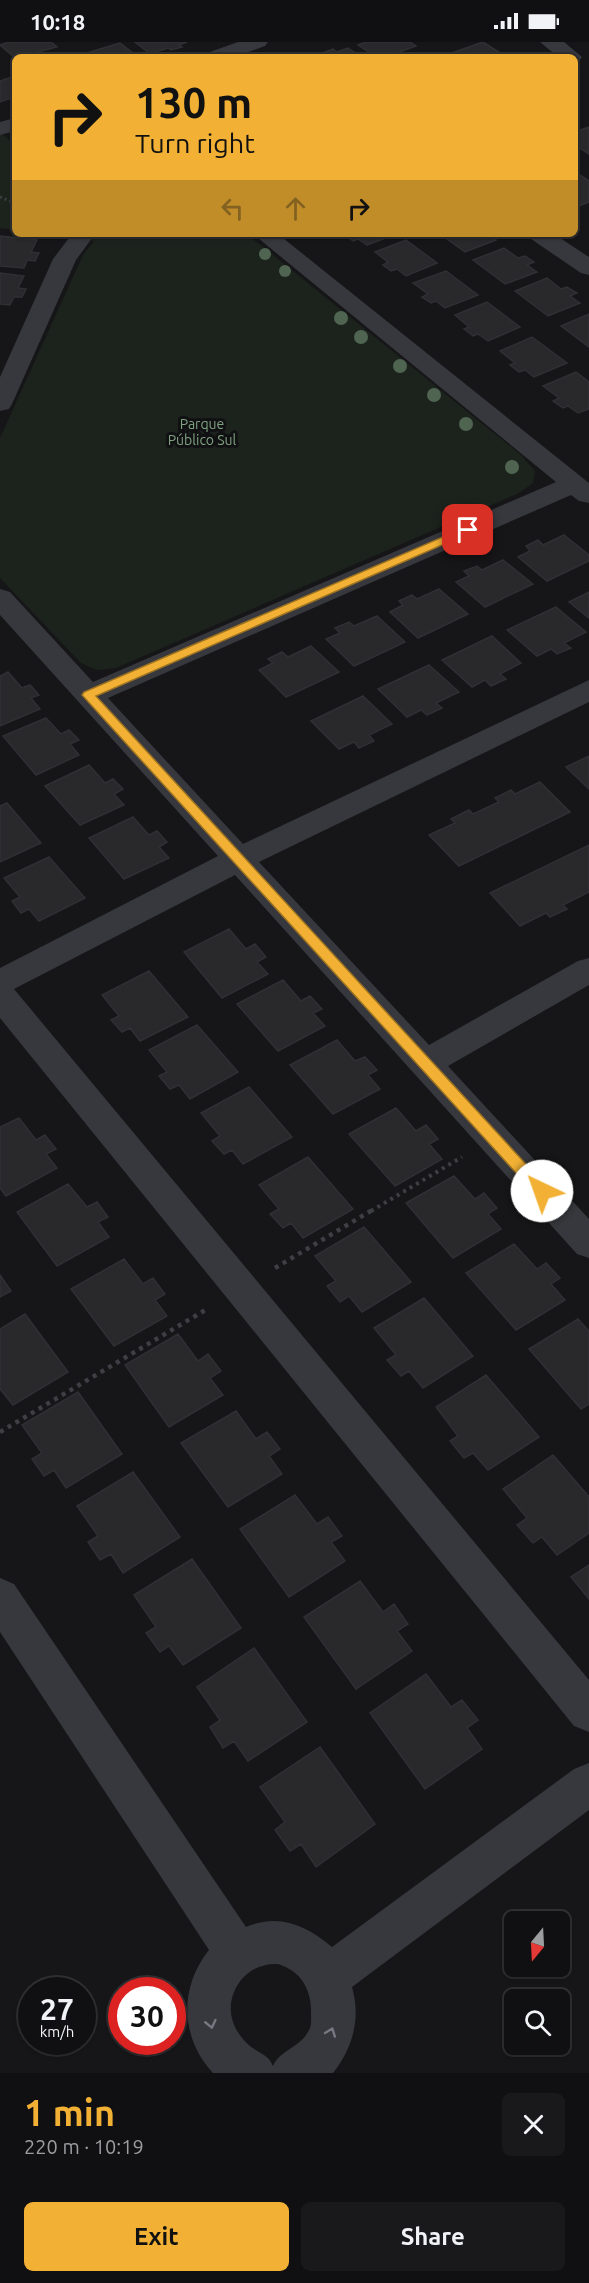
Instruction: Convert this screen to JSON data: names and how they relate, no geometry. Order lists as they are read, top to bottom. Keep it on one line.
{"parks":["Parque Público Sul"],"north":"bottom","page":{"status":"10:18","turn":["130 m","Turn right"],"speed":"27 km/h","limit":"30","heading":["1 min","220 m · 10:19"],"buttons":["Exit","Share"]}}
